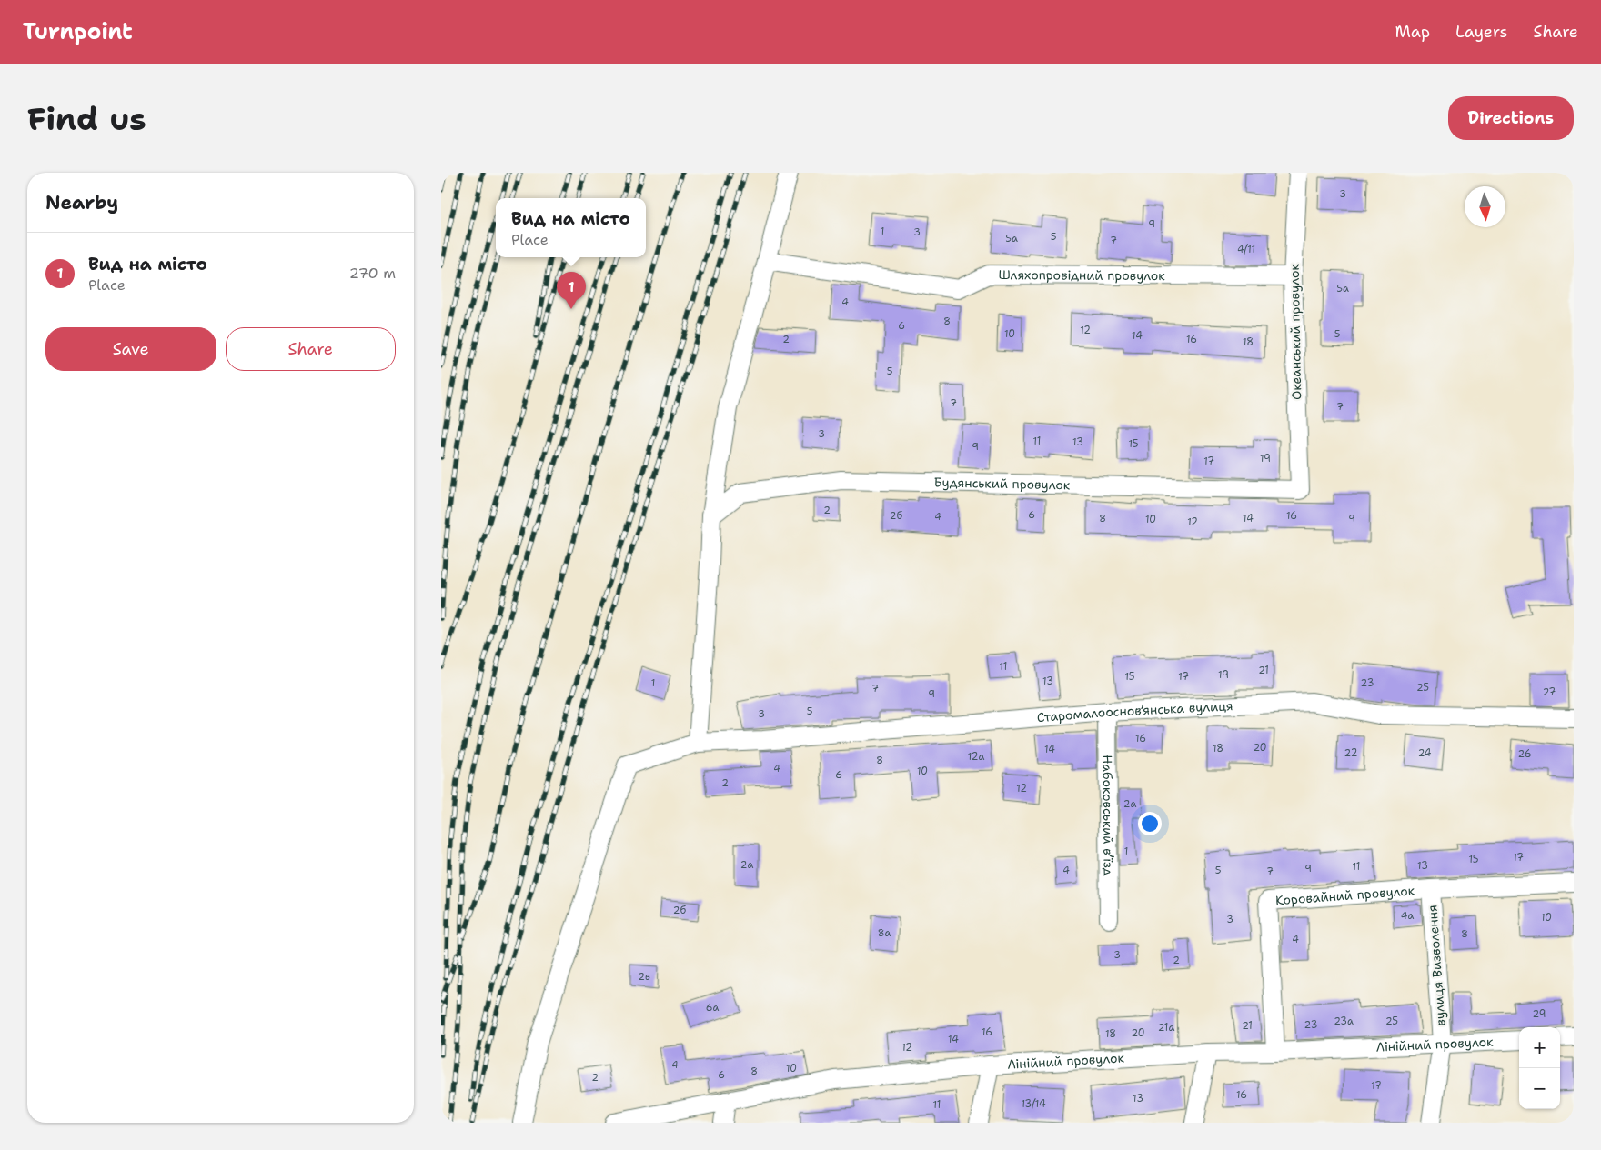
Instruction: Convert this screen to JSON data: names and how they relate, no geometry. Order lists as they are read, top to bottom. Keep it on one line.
{"streets":{"street":["Шляхопровідний провулок","Океанський провулок","Будянський провулок","Старомалооснов’янська вулиця","Набоковський в’їзд","Коровайний провулок","вулиця Визволення","Лінійний провулок"]},"crossings":[["Шляхопровідний провулок","Океанський провулок"],["Океанський провулок","Будянський провулок"],["Старомалооснов’янська вулиця","Набоковський в’їзд"],["Коровайний провулок","вулиця Визволення"],["Коровайний провулок","Лінійний провулок"],["вулиця Визволення","Лінійний провулок"]],"house_numbers":["3","9","1","3","5","5а","7","4/11","5а","4","8","6","12","10","5","14","2","16","18","5","7","7","3","11","13","15","9","19","17","2","6","2б","16","4","8","14","9","10","12","11","21","19","15","17","13","1","23","25","7","27","9","5","3","16","20","18","14","22","24","26","12а","8","4","10","6","2","12","2а","1","17","15","2а","13","11","9","4","5","7","2б","4а","10","3","8а","8","4","3","2","2в","6а","29","23а","25","23","21","21а","16","20","18","14","12","4","10","8","6","2","17","16","13","13/14","11"],"north":"bottom","page":{"header":"Turnpoint","nav":["Map","Layers","Share"],"buttons":["Directions",["Save","Share"]],"title":"Find us","heading":"Nearby","popup":["Вид на місто","Place"],"list":[{"mark":"1","name":"Вид на місто","note":"Place","value":"270 m"}],"pins":"1","map_buttons":["+","−"]}}
